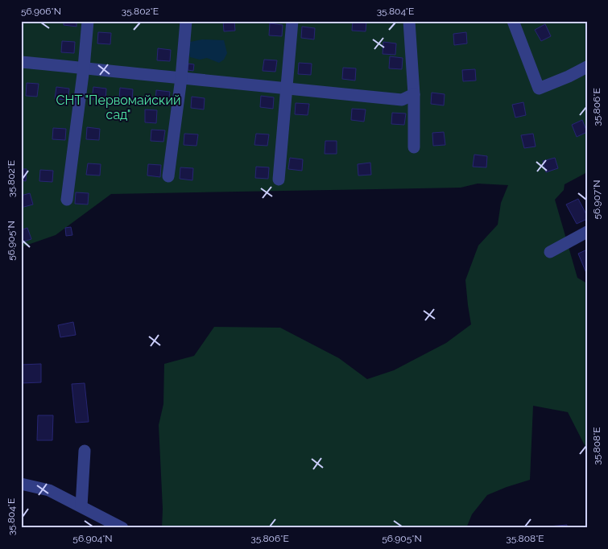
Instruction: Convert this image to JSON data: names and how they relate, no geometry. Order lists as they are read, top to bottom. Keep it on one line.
{"parks":["СНТ \"Первомайский сад\""],"coordinates":["56.906°N","35.802°E","35.804°E","35.806°E","56.907°N","56.905°N","35.808°E","56.904°N"]}
